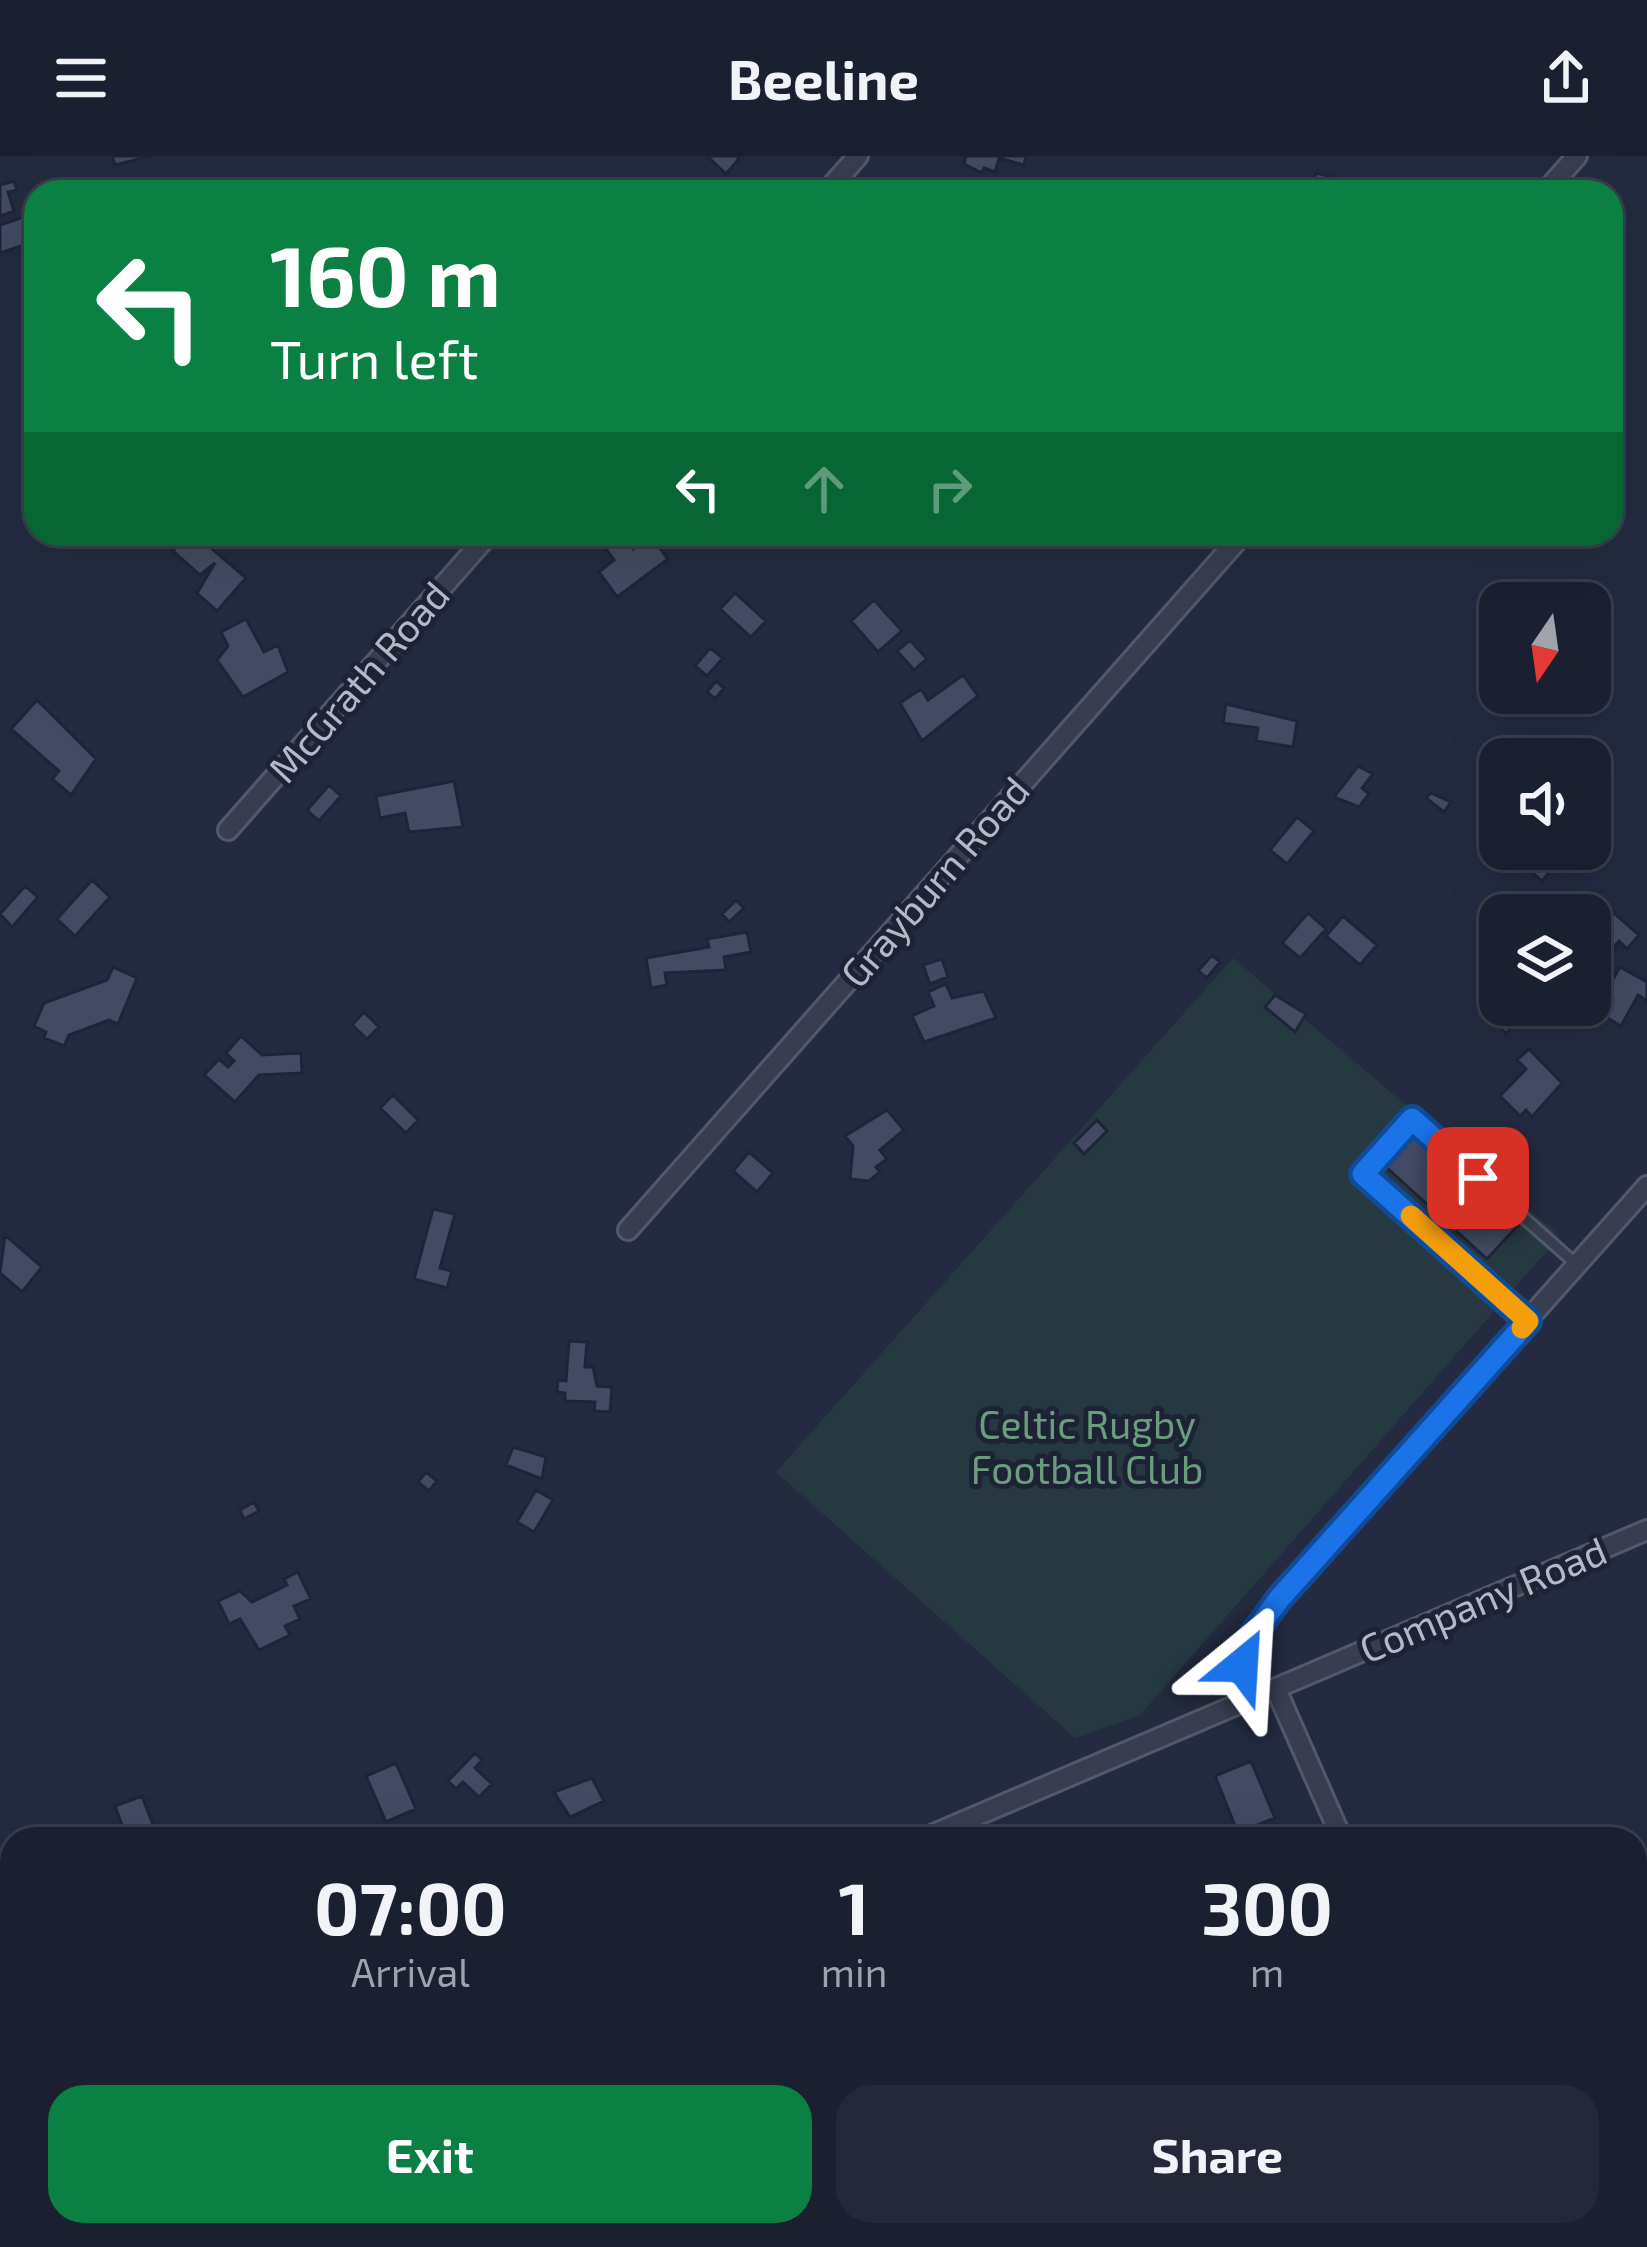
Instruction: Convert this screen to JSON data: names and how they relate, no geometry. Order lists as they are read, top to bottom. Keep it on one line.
{"streets":{"street":["McGrath Road","Grayburn Road","Company Road"]},"parks":["Celtic Rugby Football Club"],"north":"bottom","page":{"header":"Beeline","turn":["160 m","Turn left"],"eta":["07:00","Arrival","1","min","300","m"],"buttons":["Exit","Share"]}}
